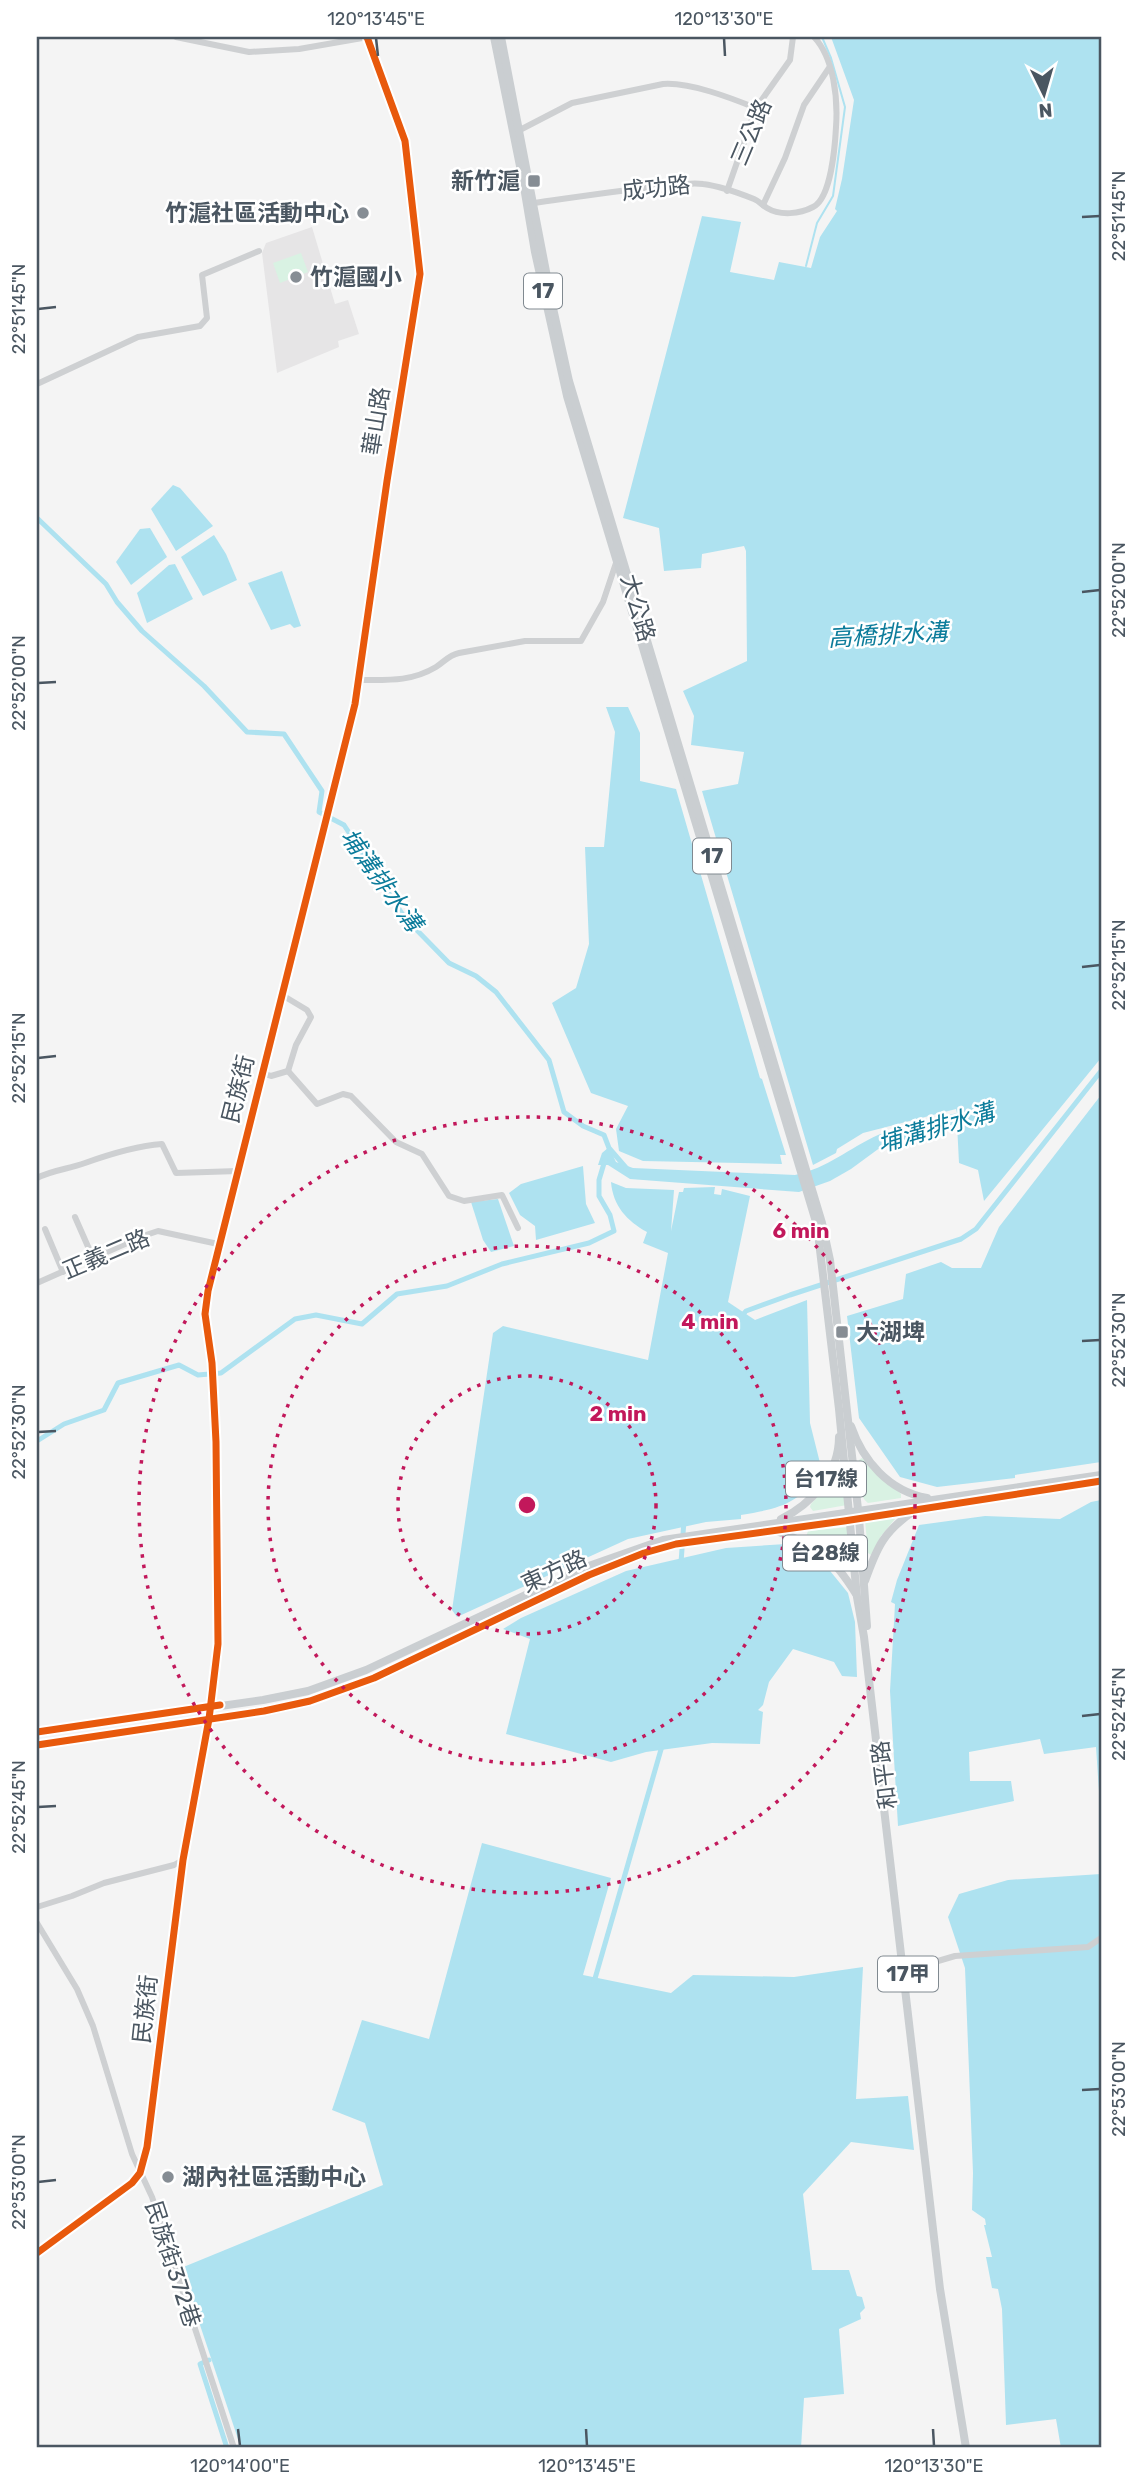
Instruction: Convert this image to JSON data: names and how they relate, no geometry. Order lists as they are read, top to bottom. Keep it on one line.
{"streets":{"main road":["17","大公路","台17線","台28線","東方路","和平路","17甲"],"street":["三公路","成功路","華山路","民族街","正義二路","民族街372巷"]},"crossings":[["三公路","成功路"],["成功路","大公路"],["華山路","民族街"],["大公路","和平路"],["民族街","正義二路"],["民族街","東方路"],["民族街","民族街372巷"],["台17線","台28線"],["台17線","東方路"],["台17線","和平路"],["台28線","東方路"],["台28線","和平路"],["東方路","和平路"]],"water":["高橋排水溝","埔溝排水溝"],"places":{"transit":["新竹滬","大湖埤"],"other":["竹滬社區活動中心","竹滬國小","湖內社區活動中心"]},"north":"bottom","coordinates":["120°13'45\"E","120°13'30\"E","22°51'45\"N","22°52'00\"N","22°52'15\"N","22°52'30\"N","22°52'45\"N","22°53'00\"N","120°14'00\"E"],"rings":["6 min","4 min","2 min"]}
